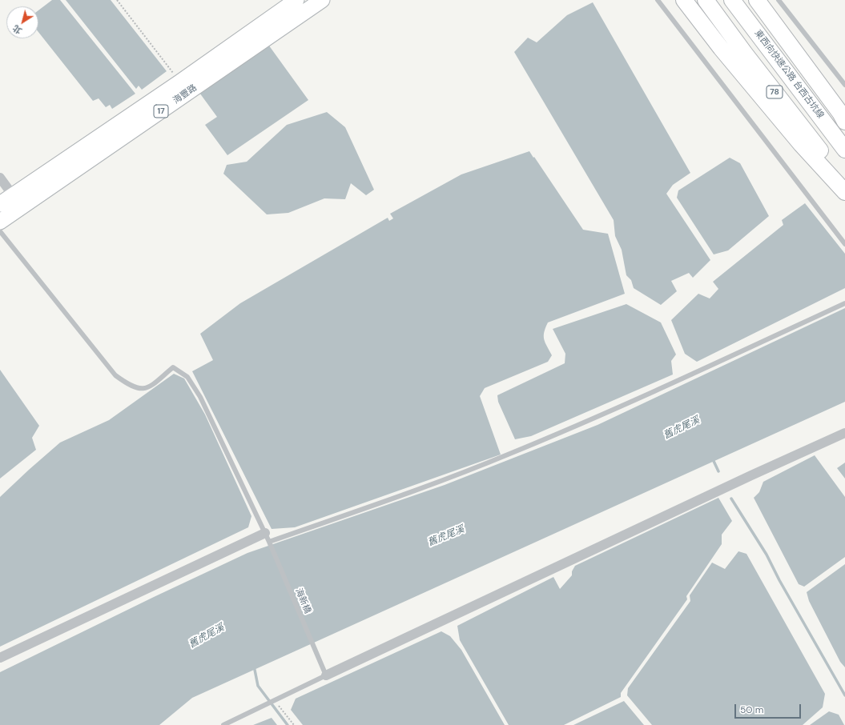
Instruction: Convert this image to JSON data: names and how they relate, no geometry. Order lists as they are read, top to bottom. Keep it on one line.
{"streets":{"highway":["東西向快速公路 台西古坑線","78"],"main road":["海豐路","17"],"lane":["海新橋"]},"water":["舊虎尾溪"],"scale_bar":"50 m","north":"bottom left"}
